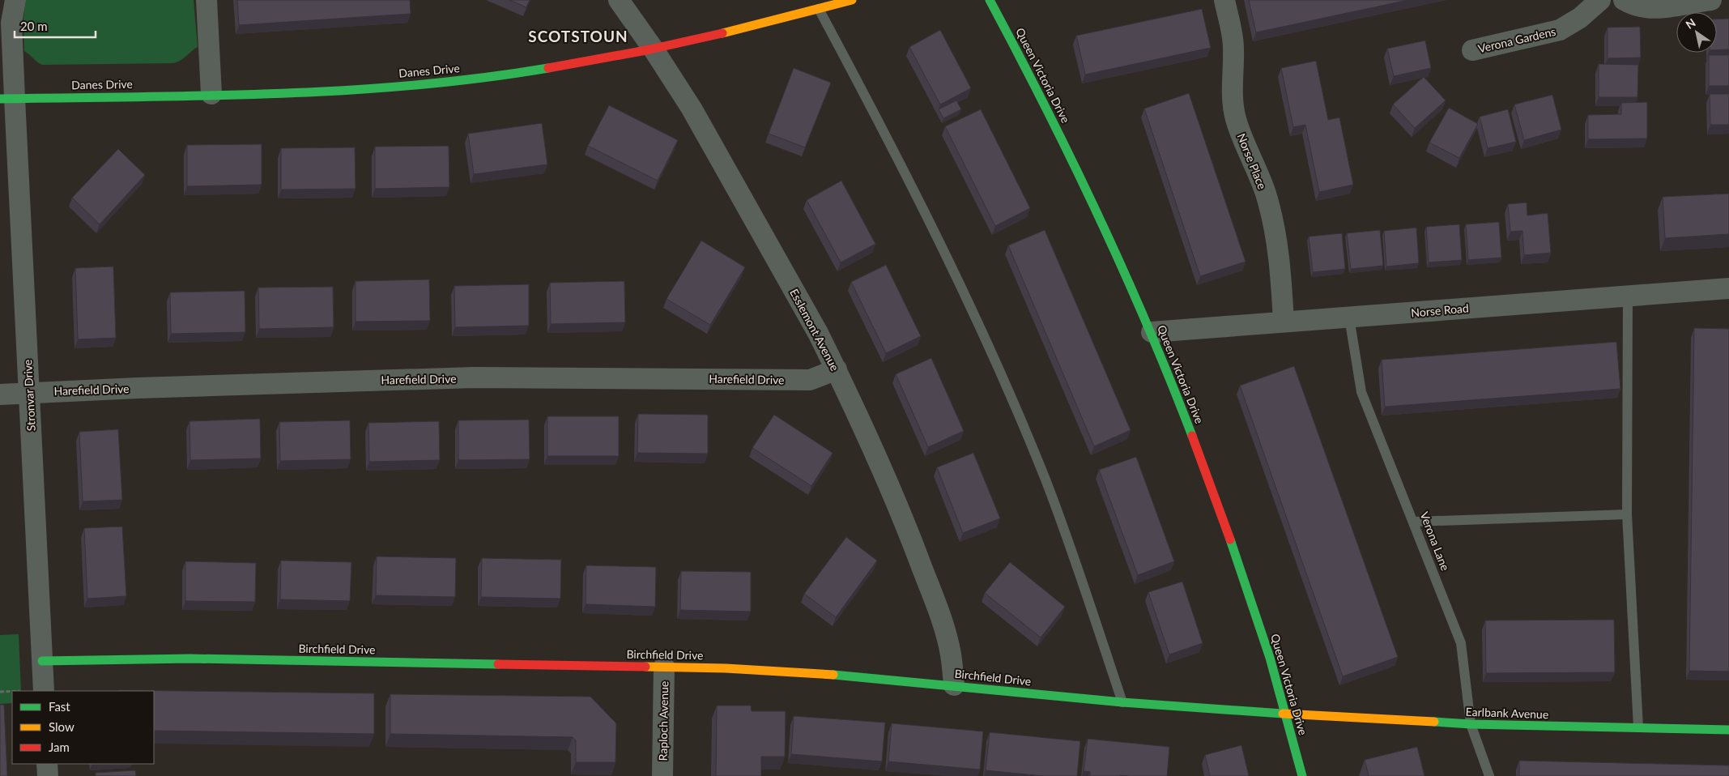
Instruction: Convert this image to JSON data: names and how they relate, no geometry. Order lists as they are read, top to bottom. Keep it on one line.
{"streets":{"street":["Verona Gardens","Danes Drive","Queen Victoria Drive","Norse Place","Norse Road","Esslemont Avenue","Harefield Drive","Stronvar Drive","Birchfield Drive","Earlbank Avenue","Raploch Avenue"],"lane":["Verona Lane"]},"crossings":[["Danes Drive","Esslemont Avenue"],["Danes Drive","Stronvar Drive"],["Queen Victoria Drive","Norse Road"],["Queen Victoria Drive","Birchfield Drive"],["Queen Victoria Drive","Earlbank Avenue"],["Norse Place","Norse Road"],["Norse Road","Verona Lane"],["Esslemont Avenue","Harefield Drive"],["Esslemont Avenue","Birchfield Drive"],["Harefield Drive","Stronvar Drive"],["Stronvar Drive","Birchfield Drive"],["Verona Lane","Earlbank Avenue"],["Birchfield Drive","Earlbank Avenue"],["Birchfield Drive","Raploch Avenue"]],"districts":["SCOTSTOUN"],"legend":["Fast","Slow","Jam"],"scale_bar":"20 m","north":"top left"}
